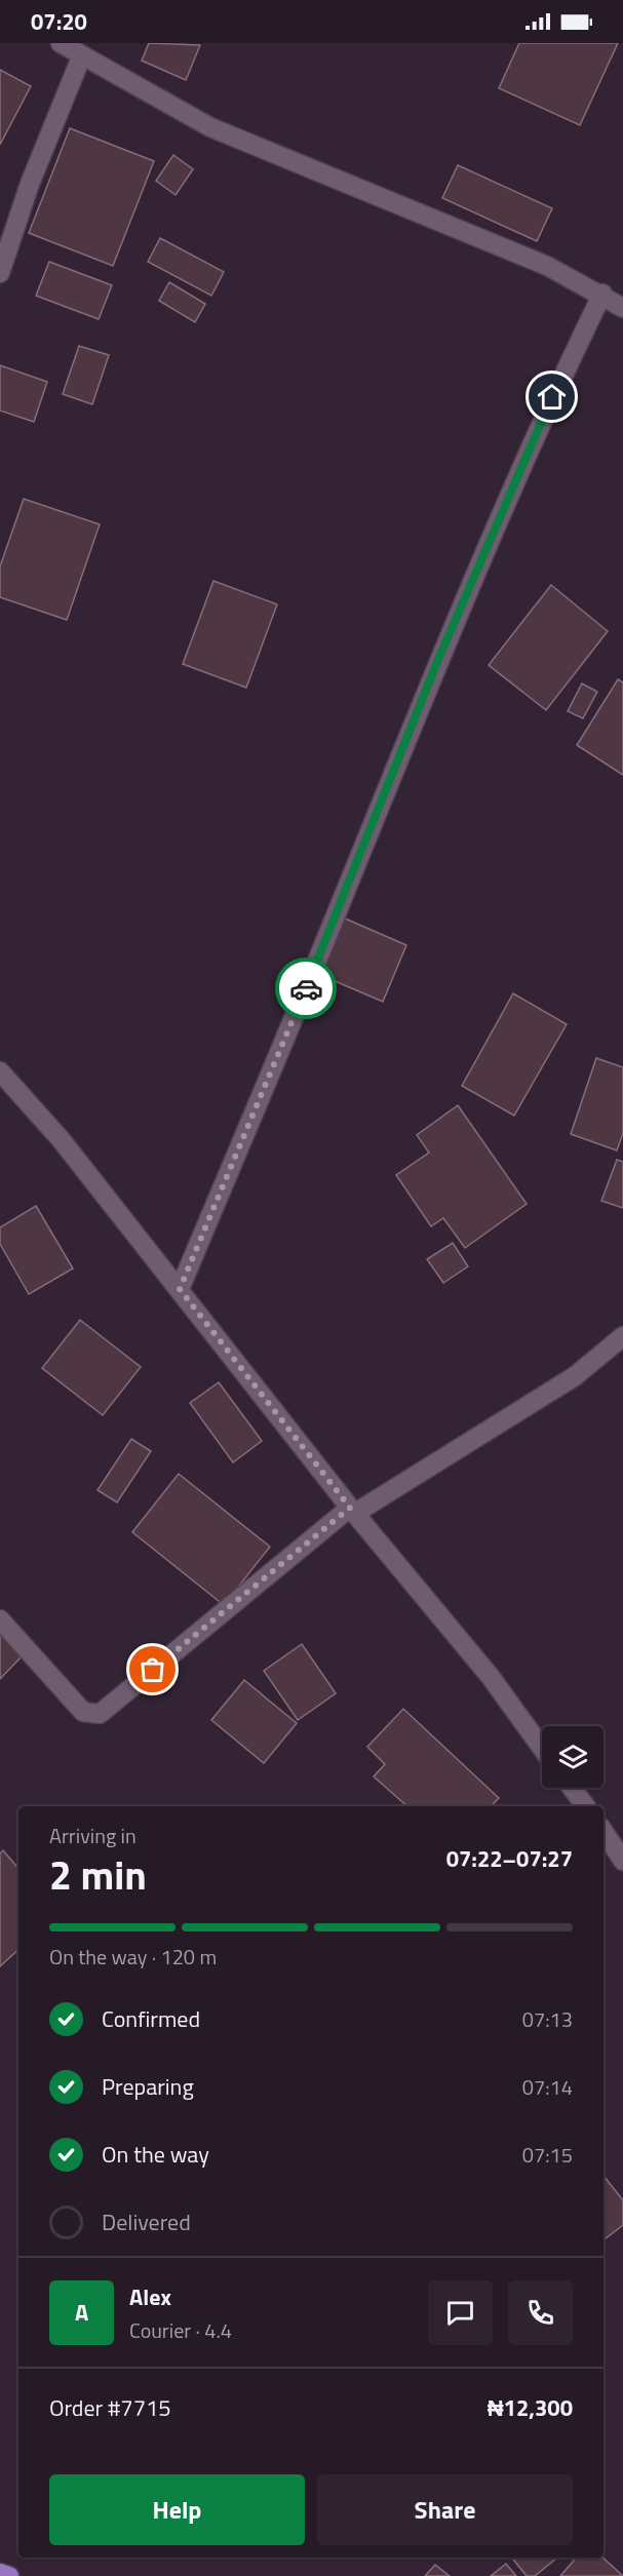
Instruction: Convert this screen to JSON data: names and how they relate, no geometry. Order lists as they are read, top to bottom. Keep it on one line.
{"page":{"status":"07:20","heading":["2 min","Arriving in","07:22–07:27"],"panel":["Alex","Courier · 4.4","Order #7715","₦12,300"],"bar":"On the way · 120 m","list":[["Confirmed","07:13"],["Preparing","07:14"],["On the way","07:15"],"Delivered"],"round":"A","buttons":["Help","Share"]}}
